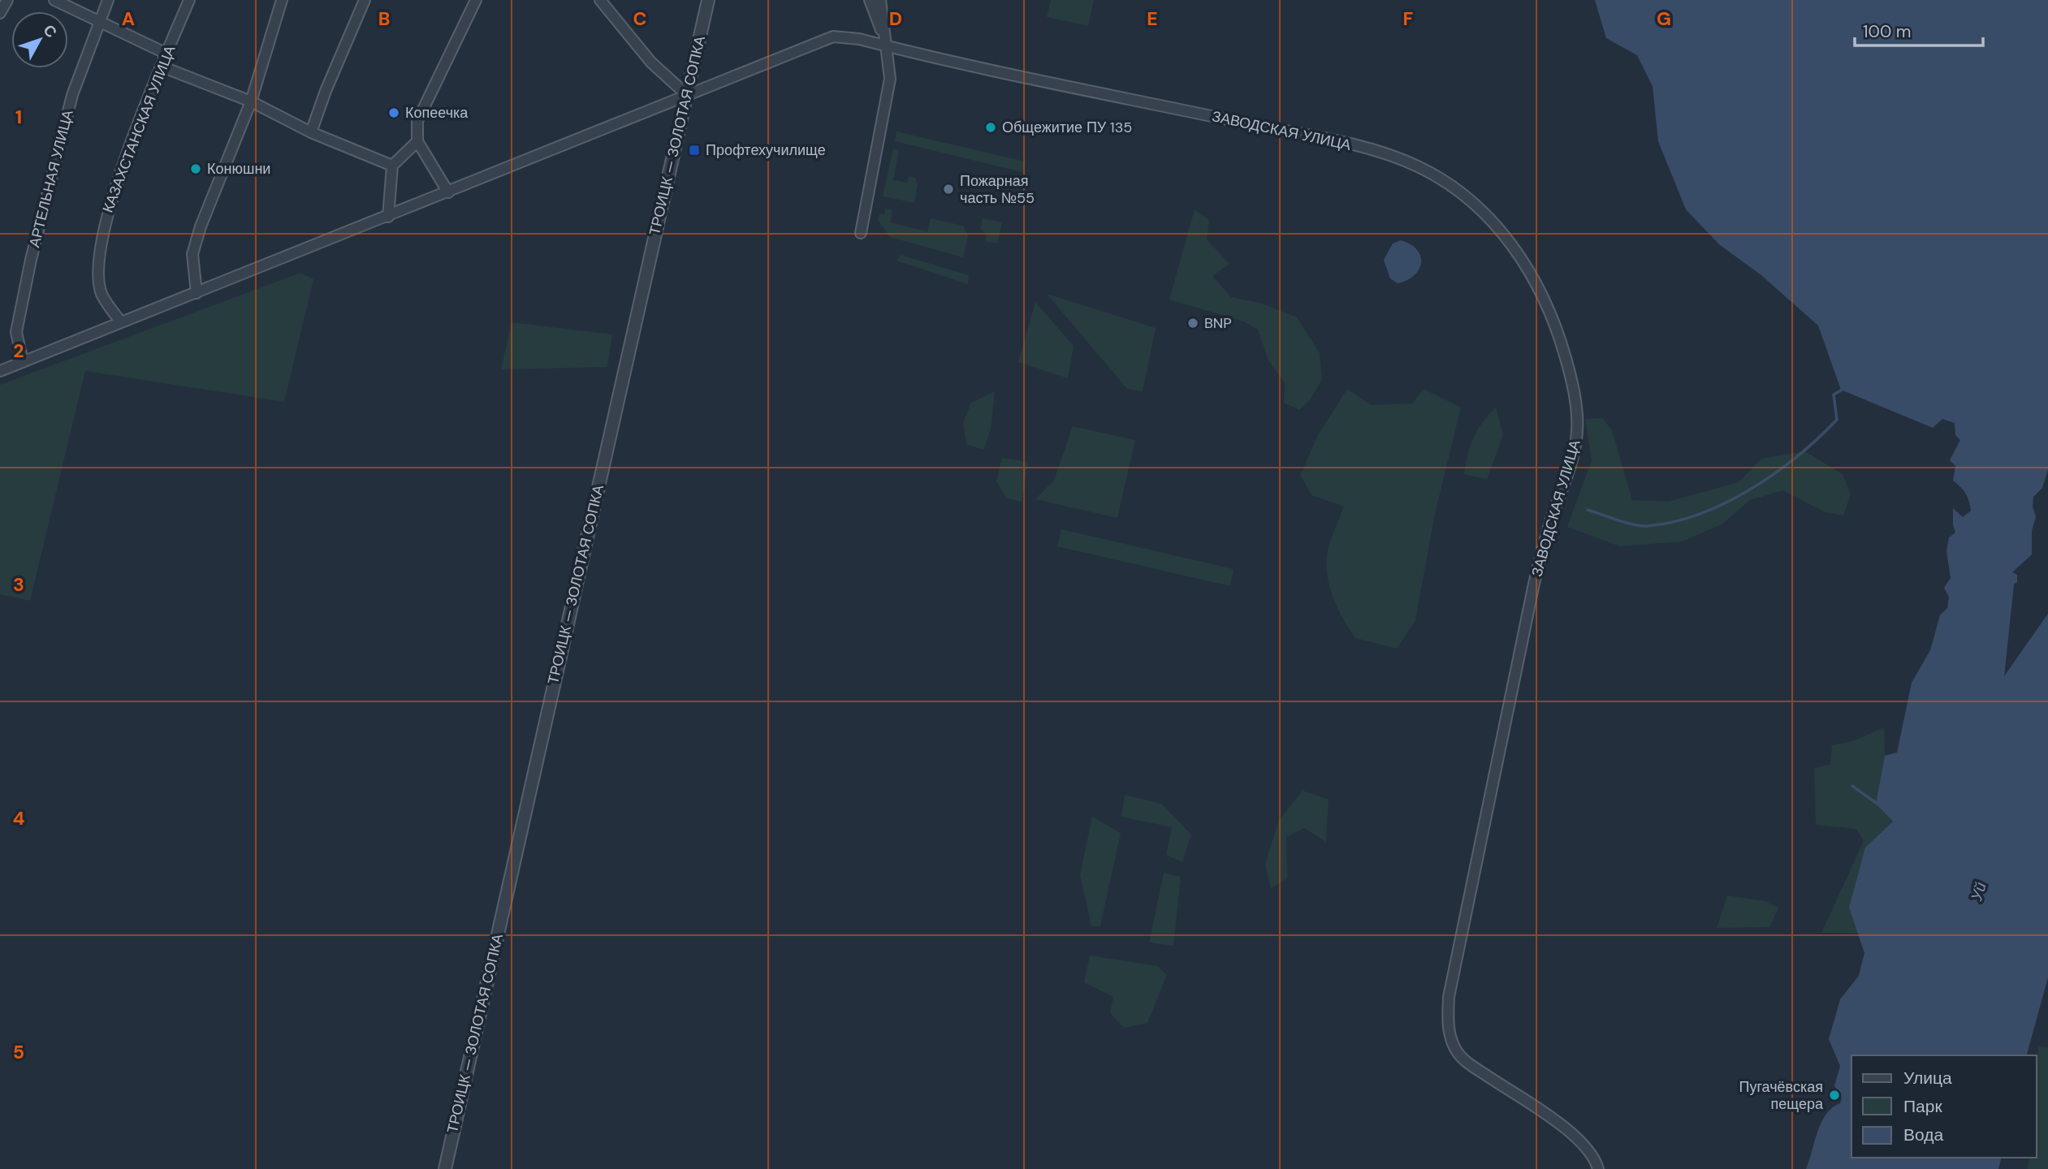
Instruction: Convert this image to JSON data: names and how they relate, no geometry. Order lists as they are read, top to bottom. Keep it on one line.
{"streets":{"street":["КАЗАХСТАНСКАЯ УЛИЦА","ЗАВОДСКАЯ УЛИЦА","ТРОИЦК — ЗОЛОТАЯ СОПКА","АРТЕЛЬНАЯ УЛИЦА"]},"crossings":[["КАЗАХСТАНСКАЯ УЛИЦА","ЗАВОДСКАЯ УЛИЦА"],["ЗАВОДСКАЯ УЛИЦА","ТРОИЦК — ЗОЛОТАЯ СОПКА"],["ЗАВОДСКАЯ УЛИЦА","АРТЕЛЬНАЯ УЛИЦА"]],"water":["Уй"],"places":{"other":["Копеечка","Общежитие ПУ 135","Конюшни","Пожарная часть №55","BNP","Пугачёвская пещера"],"transit":["Профтехучилище"]},"legend":["Улица","Парк","Вода"],"scale_bar":"100 m","north":"top right","grid":{"columns":["A","B","C","D","E","F","G"],"rows":["1","2","3","4","5"]}}
